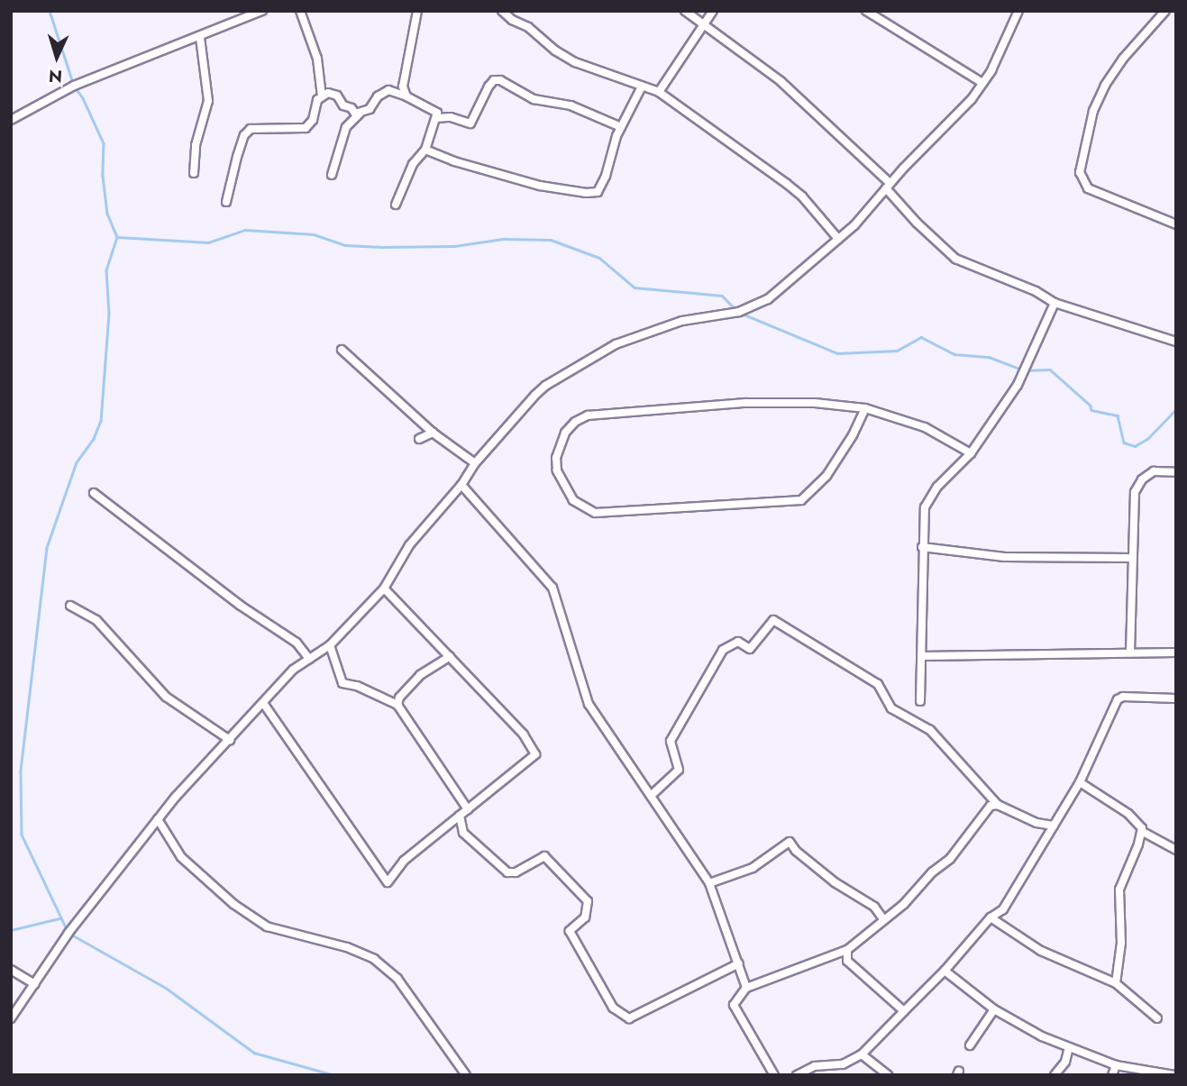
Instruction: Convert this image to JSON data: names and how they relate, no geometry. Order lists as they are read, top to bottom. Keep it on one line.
{"north":"bottom"}
